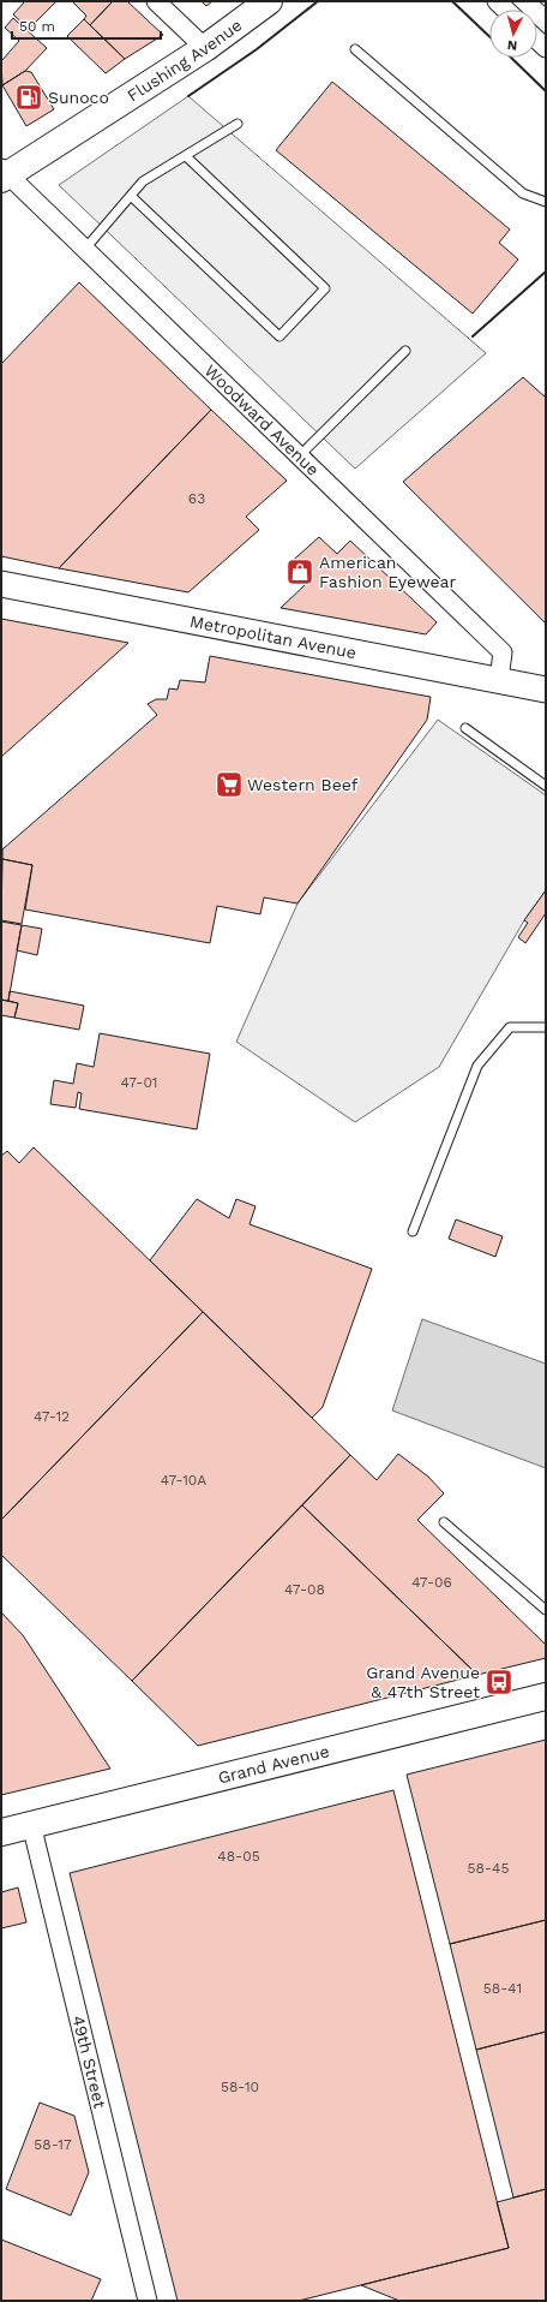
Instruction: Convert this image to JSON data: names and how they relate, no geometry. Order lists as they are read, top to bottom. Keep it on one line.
{"streets":{"main road":["Flushing Avenue","Metropolitan Avenue","Grand Avenue"],"street":["Woodward Avenue","49th Street"]},"crossings":[["Flushing Avenue","Woodward Avenue"],["Woodward Avenue","Metropolitan Avenue"],["Grand Avenue","49th Street"]],"places":{"fuel station":["Sunoco"],"shop":["American Fashion Eyewear"],"supermarket":["Western Beef"],"bus stop":["Grand Avenue & 47th Street"]},"house_numbers":["63","47-01","47-12","47-10A","47-06","47-08","48-05","58-45","58-41","58-10","58-17"],"scale_bar":"50 m","north":"bottom"}
